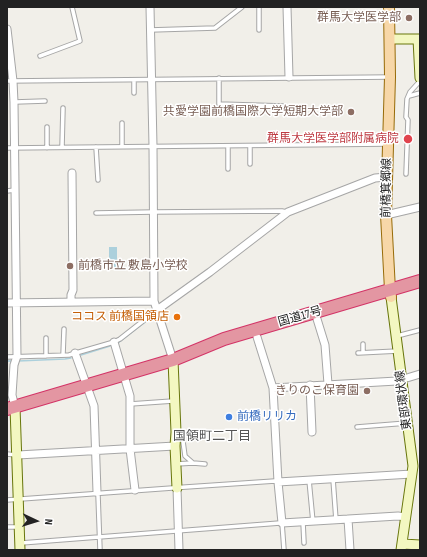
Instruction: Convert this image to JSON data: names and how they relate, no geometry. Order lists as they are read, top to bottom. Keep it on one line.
{"streets":{"highway":["国道17号"],"main road":["前橋箕郷線"],"street":["東部環状線"]},"crossings":[["前橋箕郷線","国道17号"],["前橋箕郷線","東部環状線"],["国道17号","東部環状線"]],"districts":["国領町二丁目"],"places":["群馬大学医学部","共愛学園前橋国際大学短期大学部","群馬大学医学部附属病院","前橋市立 敷島小学校","ココス 前橋国領店","きりのこ保育園","前橋リリカ"],"north":"right"}
